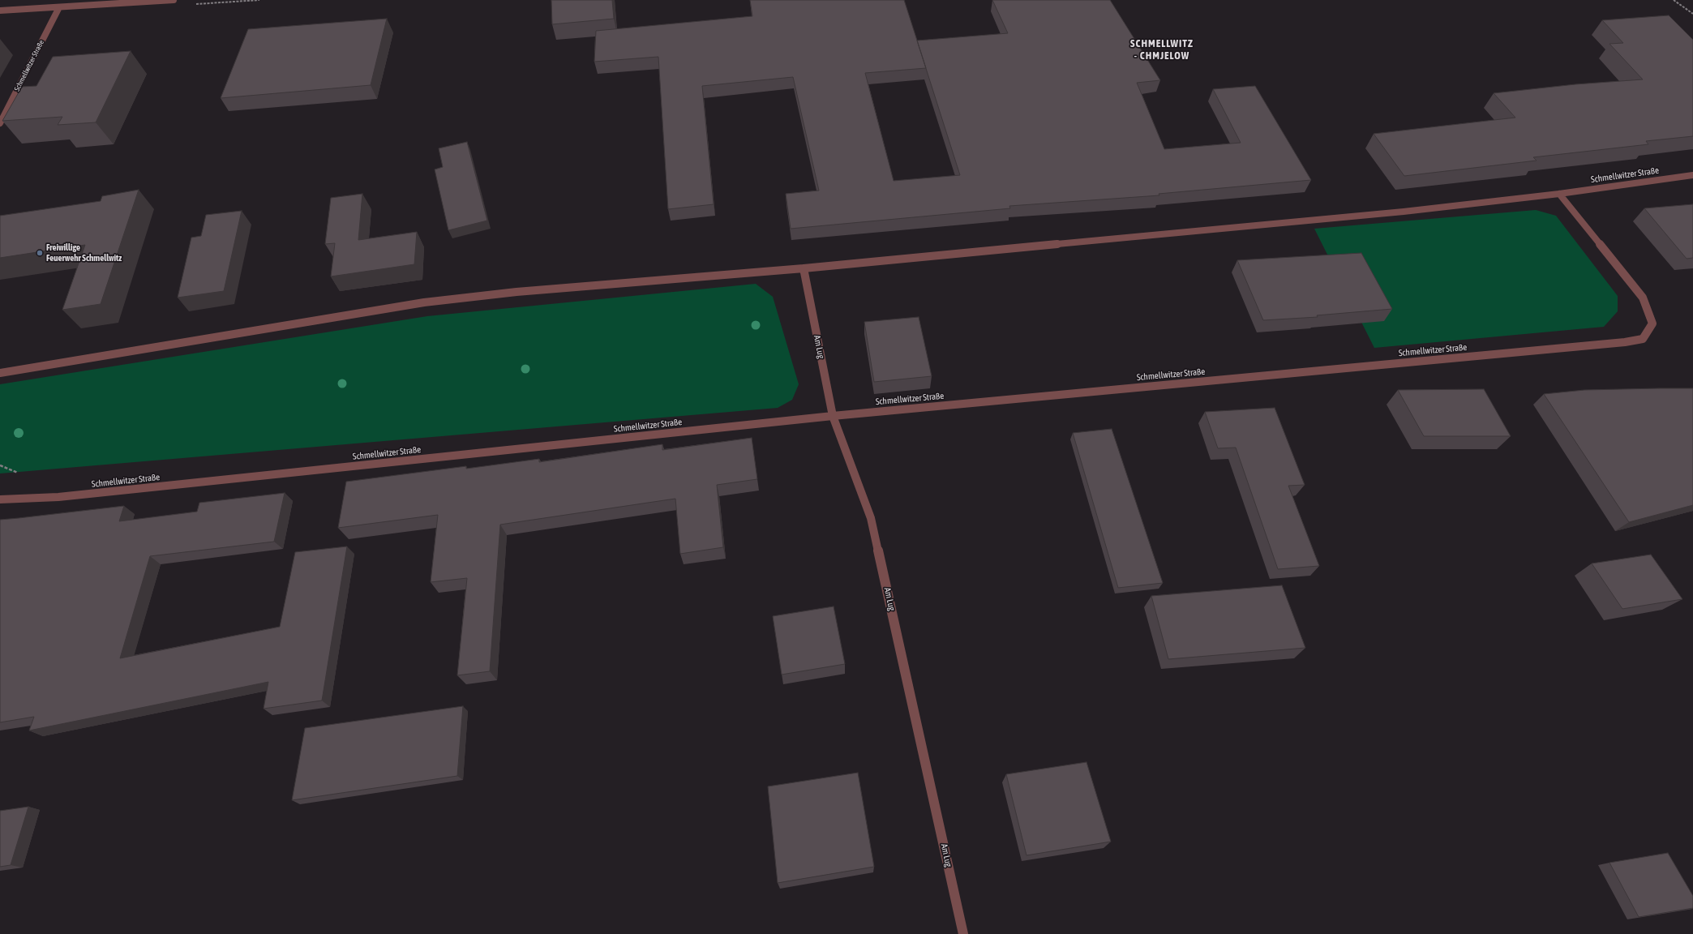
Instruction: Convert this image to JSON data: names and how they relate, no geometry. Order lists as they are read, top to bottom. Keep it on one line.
{"streets":{"street":["Schmellwitzer Straße","Am Lug"]},"crossings":[["Schmellwitzer Straße","Am Lug"]],"districts":["SCHMELLWITZ - CHMJELOW"],"places":["Freiwillige Feuerwehr Schmellwitz"]}
